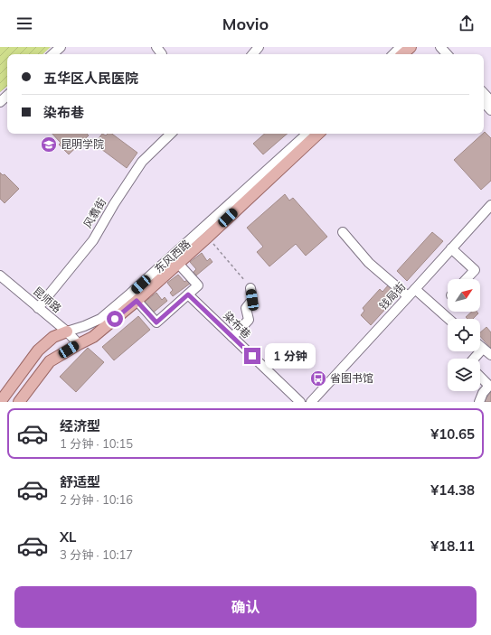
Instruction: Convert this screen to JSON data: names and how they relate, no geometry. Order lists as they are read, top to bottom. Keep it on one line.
{"streets":{"main road":["东风西路"],"street":["风翥街","钱局街","昆师路","染布巷"]},"crossings":[["风翥街","昆师路"],["东风西路","昆师路"]],"places":{"school or university":["昆明学院"],"bus stop":["省图书馆"]},"north":"top right","page":{"header":"Movio","banner":["五华区人民医院","染布巷"],"bubble":"1 分钟","list":[{"name":"经济型","note":"1 分钟 · 10:15","value":"¥10.65"},{"name":"舒适型","note":"2 分钟 · 10:16","value":"¥14.38"},{"name":"XL","note":"3 分钟 · 10:17","value":"¥18.11"}],"buttons":"确认"}}
